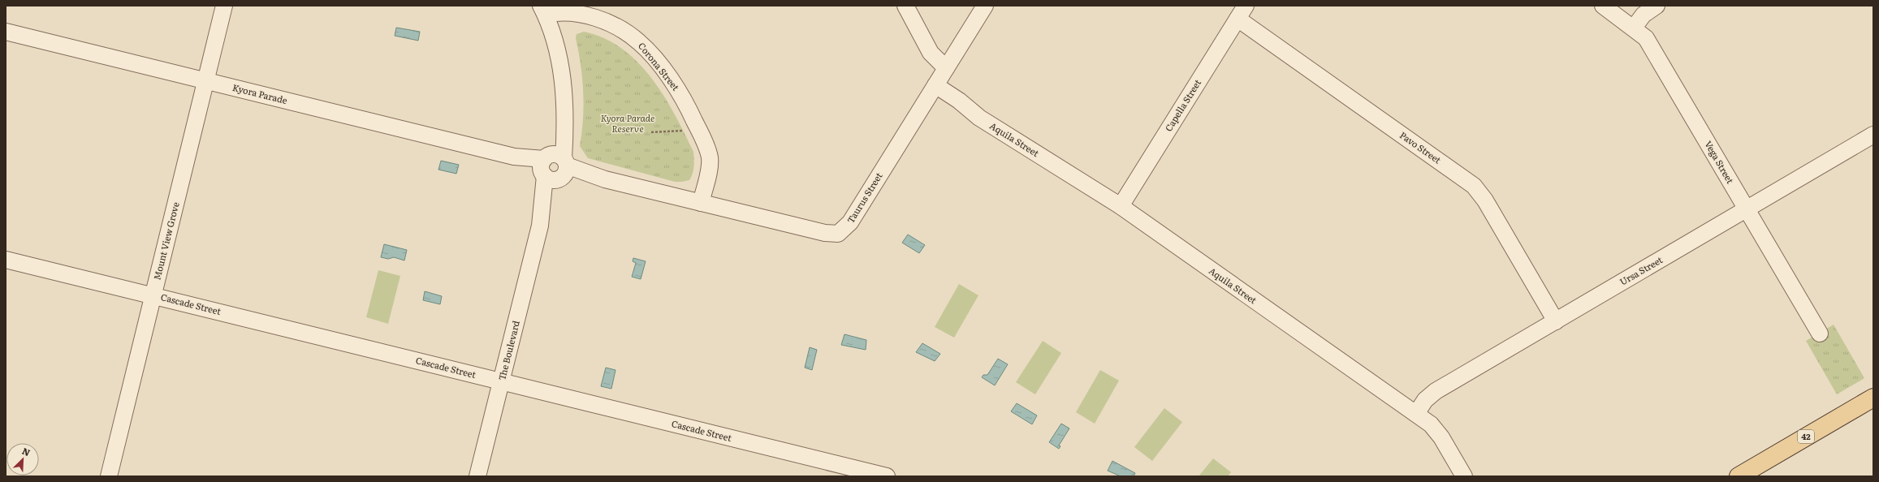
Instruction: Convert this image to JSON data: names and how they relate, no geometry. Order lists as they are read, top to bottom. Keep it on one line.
{"streets":{"main road":["42"],"street":["Corona Street","Kyora Parade","Capella Street","Aquila Street","Pavo Street","Vega Street","Taurus Street","Mount View Grove","Ursa Street","Cascade Street","The Boulevard"]},"crossings":[["Corona Street","Taurus Street"],["Corona Street","The Boulevard"],["Kyora Parade","Taurus Street"],["Kyora Parade","Mount View Grove"],["Kyora Parade","The Boulevard"],["Capella Street","Aquila Street"],["Capella Street","Pavo Street"],["Aquila Street","Taurus Street"],["Aquila Street","Ursa Street"],["Pavo Street","Ursa Street"],["Vega Street","Ursa Street"],["Taurus Street","The Boulevard"],["Mount View Grove","Cascade Street"],["Cascade Street","The Boulevard"]],"parks":["Kyora Parade Reserve"],"north":"top right"}
